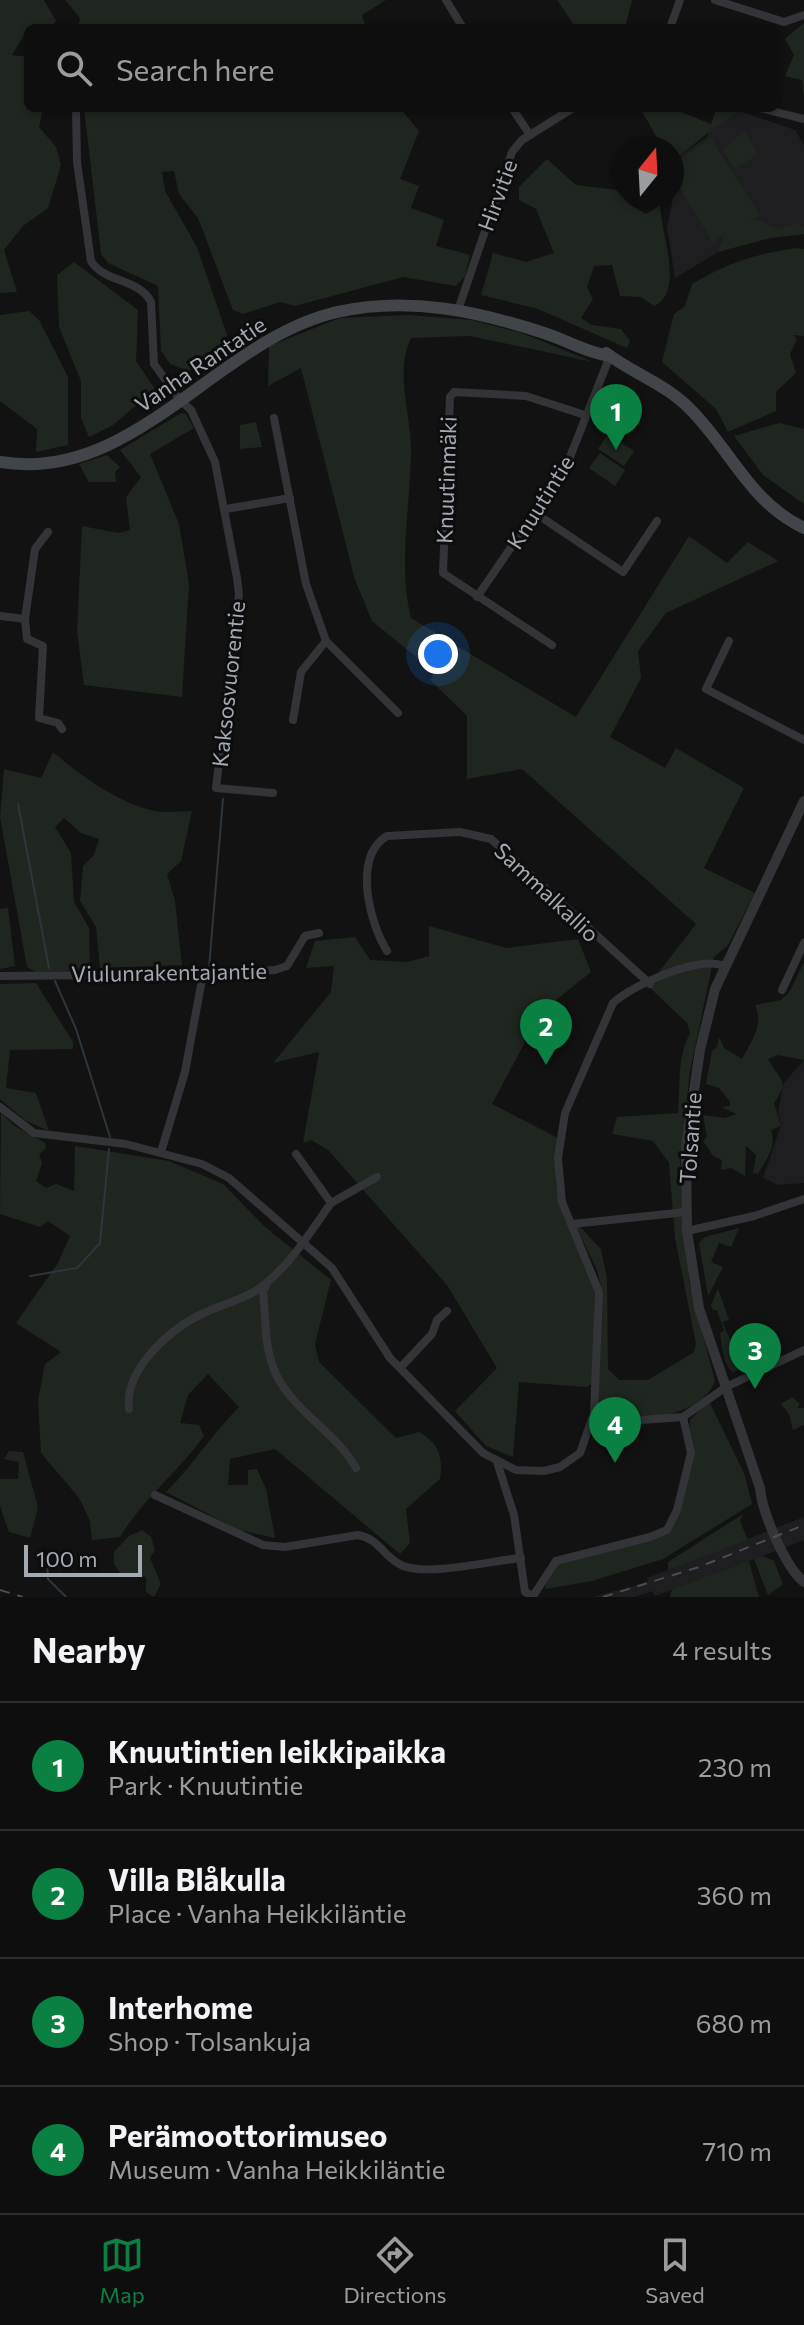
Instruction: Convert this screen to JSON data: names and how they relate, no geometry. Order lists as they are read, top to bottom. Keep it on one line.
{"streets":{"main road":["Vanha Rantatie"],"street":["Hirvitie","Knuutinmäki","Knuutintie","Kaksosvuorentie","Sammalkallio","Viulunrakentajantie","Tolsantie"]},"crossings":[["Hirvitie","Vanha Rantatie"],["Vanha Rantatie","Knuutintie"],["Vanha Rantatie","Kaksosvuorentie"],["Knuutinmäki","Knuutintie"]],"scale_bar":"100 m","north":"top","page":{"search":"Search here","pins":["1","2","3","4"],"scale":"100 m","heading":["Nearby","4 results"],"list":[{"mark":"1","name":"Knuutintien leikkipaikka","note":"Park · Knuutintie","value":"230 m"},{"mark":"2","name":"Villa Blåkulla","note":"Place · Vanha Heikkiläntie","value":"360 m"},{"mark":"3","name":"Interhome","note":"Shop · Tolsankuja","value":"680 m"},{"mark":"4","name":"Perämoottorimuseo","note":"Museum · Vanha Heikkiläntie","value":"710 m"}],"nav":["Map","Directions","Saved"]}}
